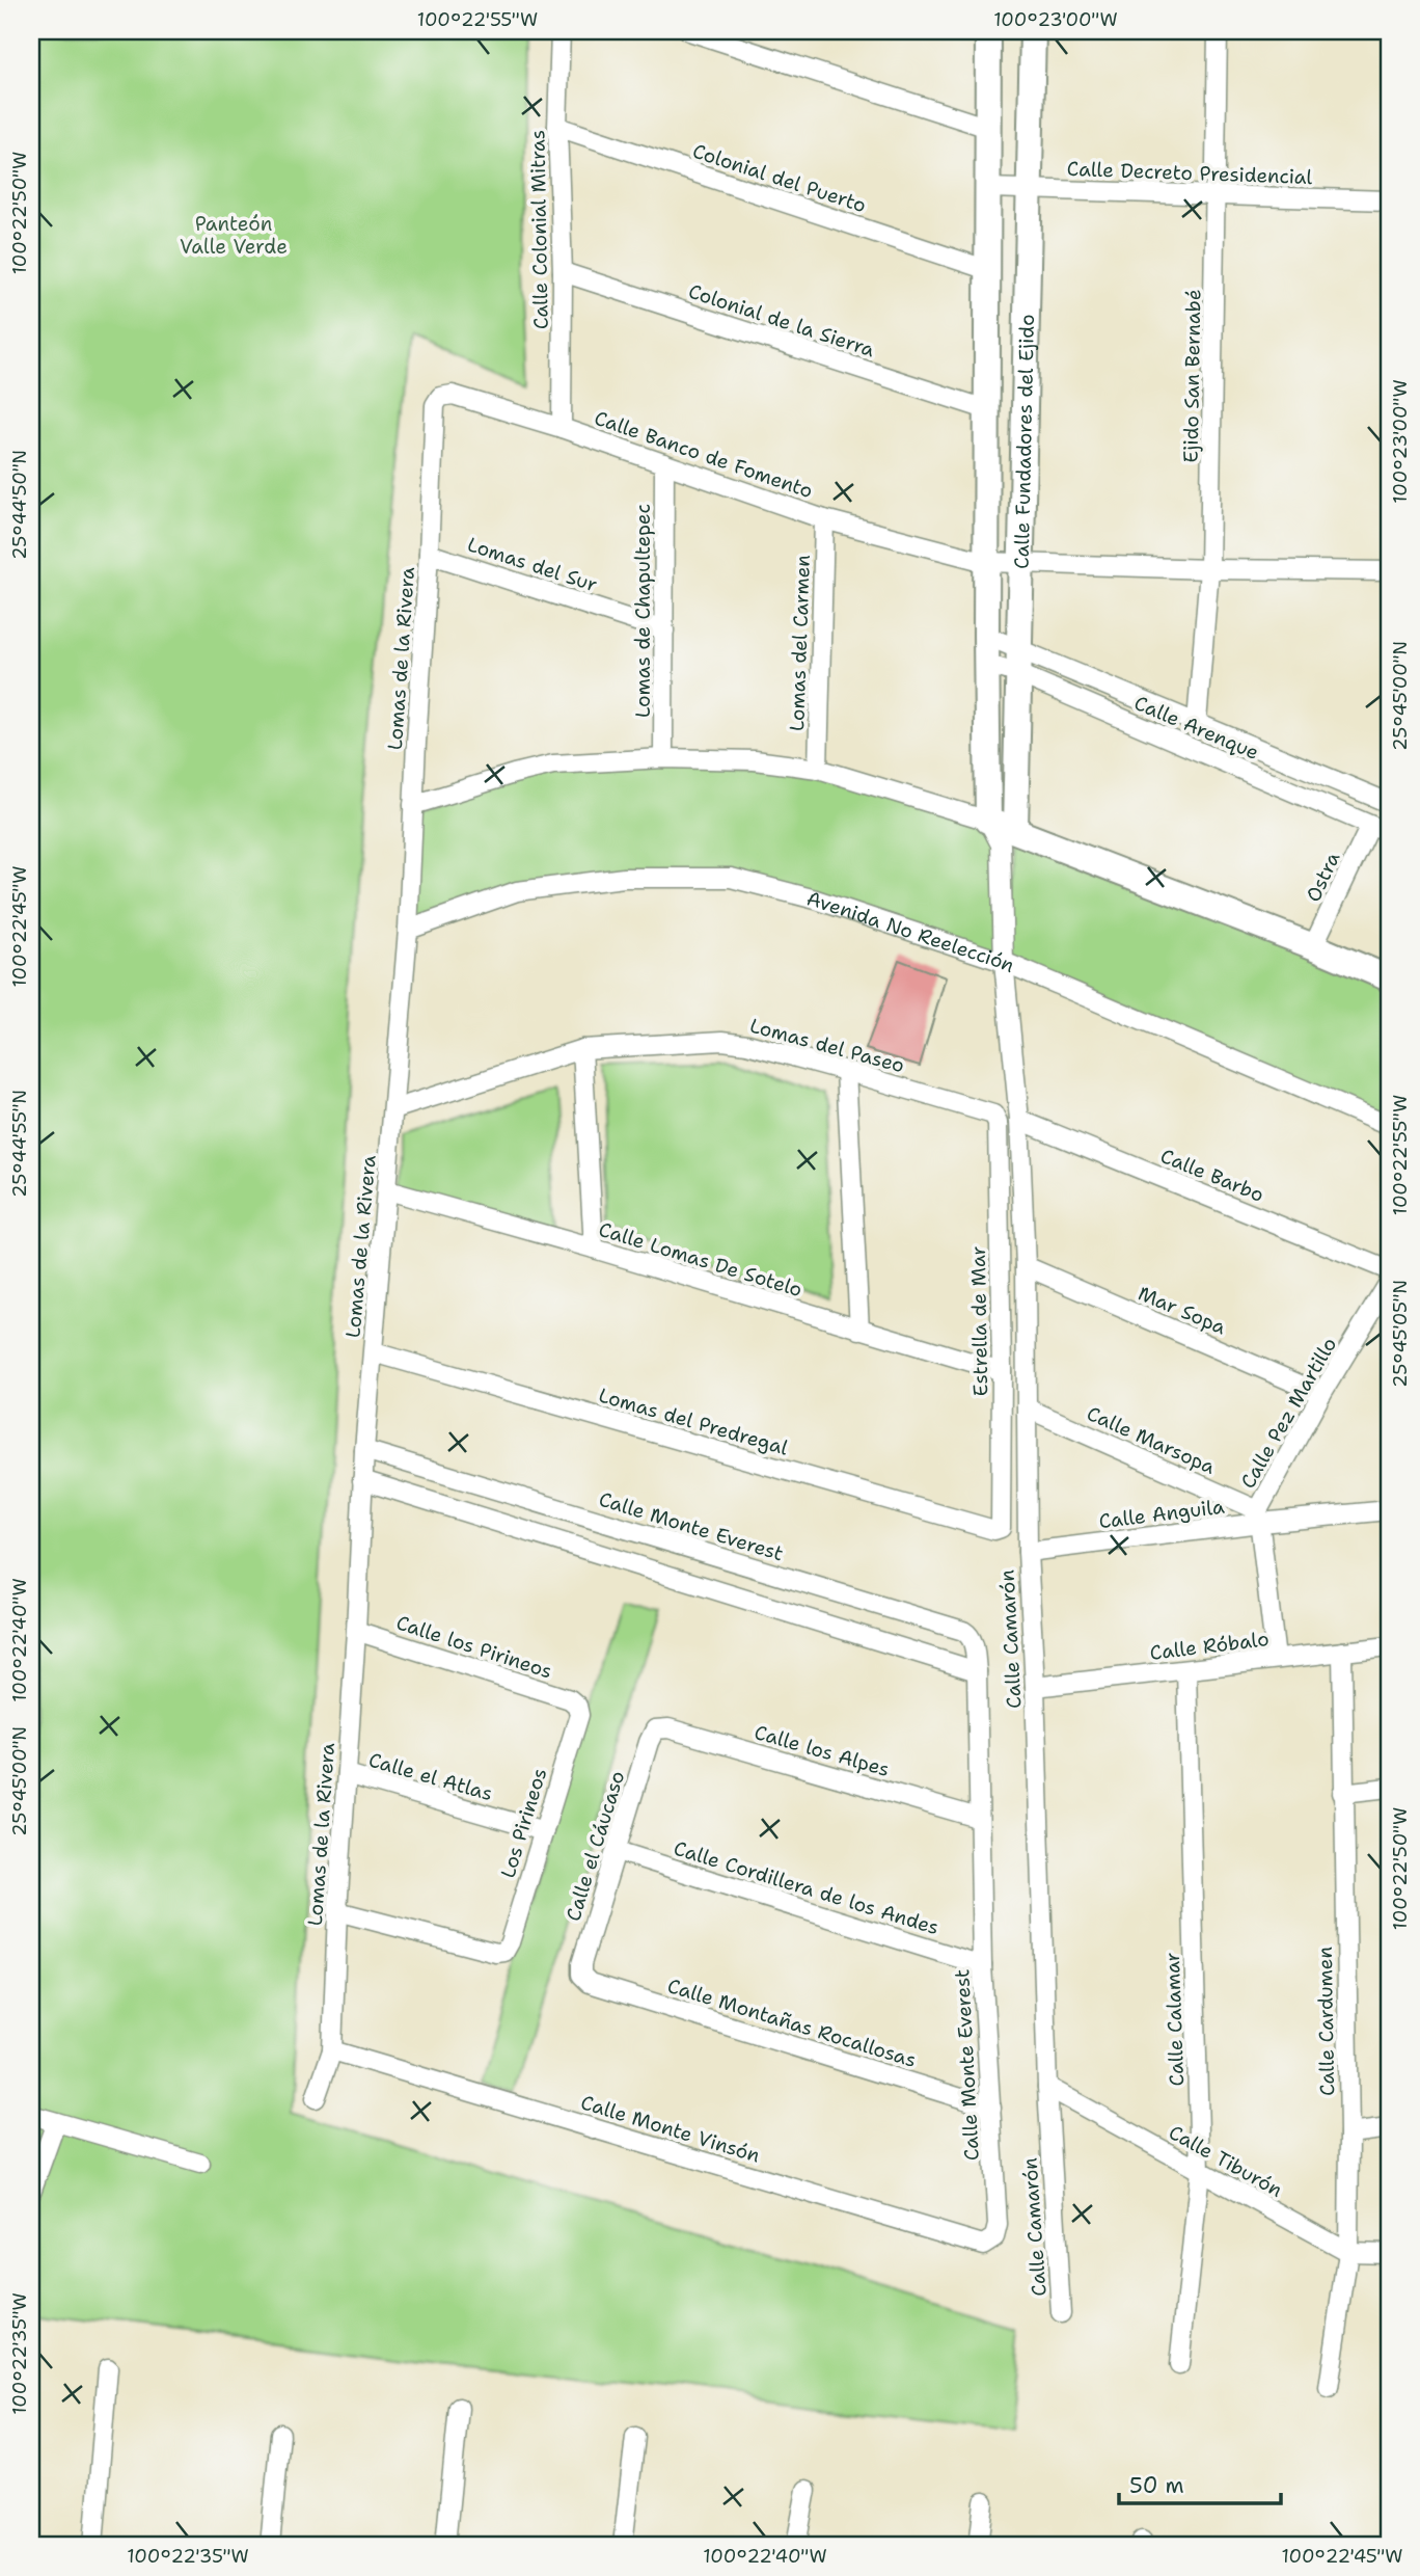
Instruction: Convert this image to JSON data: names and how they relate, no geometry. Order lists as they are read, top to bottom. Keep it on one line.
{"streets":{"street":["Calle Decreto Presidencial","Colonial del Puerto","Calle Colonial Mitras","Colonial de la Sierra","Ejido San Bernabé","Calle Fundadores del Ejido","Calle Banco de Fomento","Lomas del Sur","Lomas de Chapultepec","Lomas del Carmen","Lomas de la Rivera","Calle Arenque","Ostra","Avenida No Reelección","Lomas del Paseo","Calle Barbo","Calle Lomas De Sotelo","Mar Sopa","Estrella de Mar","Calle Pez Martillo","Lomas del Predregal","Calle Marsopa","Calle Anguila","Calle Monte Everest","Calle Camarón","Calle Róbalo","Calle los Pirineos","Calle los Alpes","Calle el Atlas","Los Pirineos","Calle el Cáucaso","Calle Cordillera de los Andes","Calle Calamar","Calle Cardumen","Calle Montañas Rocallosas","Calle Monte Vinsón","Calle Tiburón"]},"crossings":[["Calle Decreto Presidencial","Ejido San Bernabé"],["Calle Decreto Presidencial","Calle Fundadores del Ejido"],["Colonial del Puerto","Calle Colonial Mitras"],["Colonial del Puerto","Calle Fundadores del Ejido"],["Calle Colonial Mitras","Colonial de la Sierra"],["Calle Colonial Mitras","Calle Banco de Fomento"],["Colonial de la Sierra","Calle Fundadores del Ejido"],["Ejido San Bernabé","Calle Banco de Fomento"],["Ejido San Bernabé","Calle Arenque"],["Calle Fundadores del Ejido","Calle Banco de Fomento"],["Calle Fundadores del Ejido","Calle Arenque"],["Calle Fundadores del Ejido","Avenida No Reelección"],["Calle Fundadores del Ejido","Calle Camarón"],["Calle Banco de Fomento","Lomas de Chapultepec"],["Calle Banco de Fomento","Lomas del Carmen"],["Calle Banco de Fomento","Lomas de la Rivera"],["Lomas del Sur","Lomas de Chapultepec"],["Lomas del Sur","Lomas de la Rivera"],["Lomas de la Rivera","Avenida No Reelección"],["Lomas de la Rivera","Lomas del Paseo"],["Lomas de la Rivera","Calle Lomas De Sotelo"],["Lomas de la Rivera","Lomas del Predregal"],["Lomas de la Rivera","Calle Monte Everest"],["Lomas de la Rivera","Calle los Pirineos"],["Lomas de la Rivera","Calle el Atlas"],["Lomas de la Rivera","Los Pirineos"],["Lomas de la Rivera","Calle Monte Vinsón"],["Calle Arenque","Ostra"],["Avenida No Reelección","Calle Camarón"],["Lomas del Paseo","Estrella de Mar"],["Calle Barbo","Calle Camarón"],["Calle Lomas De Sotelo","Estrella de Mar"],["Mar Sopa","Calle Pez Martillo"],["Mar Sopa","Calle Camarón"],["Estrella de Mar","Lomas del Predregal"],["Calle Pez Martillo","Calle Marsopa"],["Calle Pez Martillo","Calle Anguila"],["Calle Marsopa","Calle Anguila"],["Calle Marsopa","Calle Camarón"],["Calle Anguila","Calle Camarón"],["Calle Monte Everest","Calle los Alpes"],["Calle Monte Everest","Calle Cordillera de los Andes"],["Calle Monte Everest","Calle Montañas Rocallosas"],["Calle Monte Everest","Calle Monte Vinsón"],["Calle Camarón","Calle Róbalo"],["Calle Camarón","Calle Tiburón"],["Calle Róbalo","Calle Calamar"],["Calle Róbalo","Calle Cardumen"],["Calle los Pirineos","Los Pirineos"],["Calle los Alpes","Calle el Cáucaso"],["Calle el Atlas","Los Pirineos"],["Calle el Cáucaso","Calle Cordillera de los Andes"],["Calle el Cáucaso","Calle Montañas Rocallosas"],["Calle Calamar","Calle Tiburón"],["Calle Cardumen","Calle Tiburón"]],"parks":["Panteón Valle Verde"],"scale_bar":"50 m","coordinates":["100°22'55\"W","100°23'00\"W","100°22'50\"W","25°44'50\"N","25°45'00\"N","100°22'45\"W","25°44'55\"N","25°45'05\"N","100°22'40\"W","100°22'35\"W"]}
